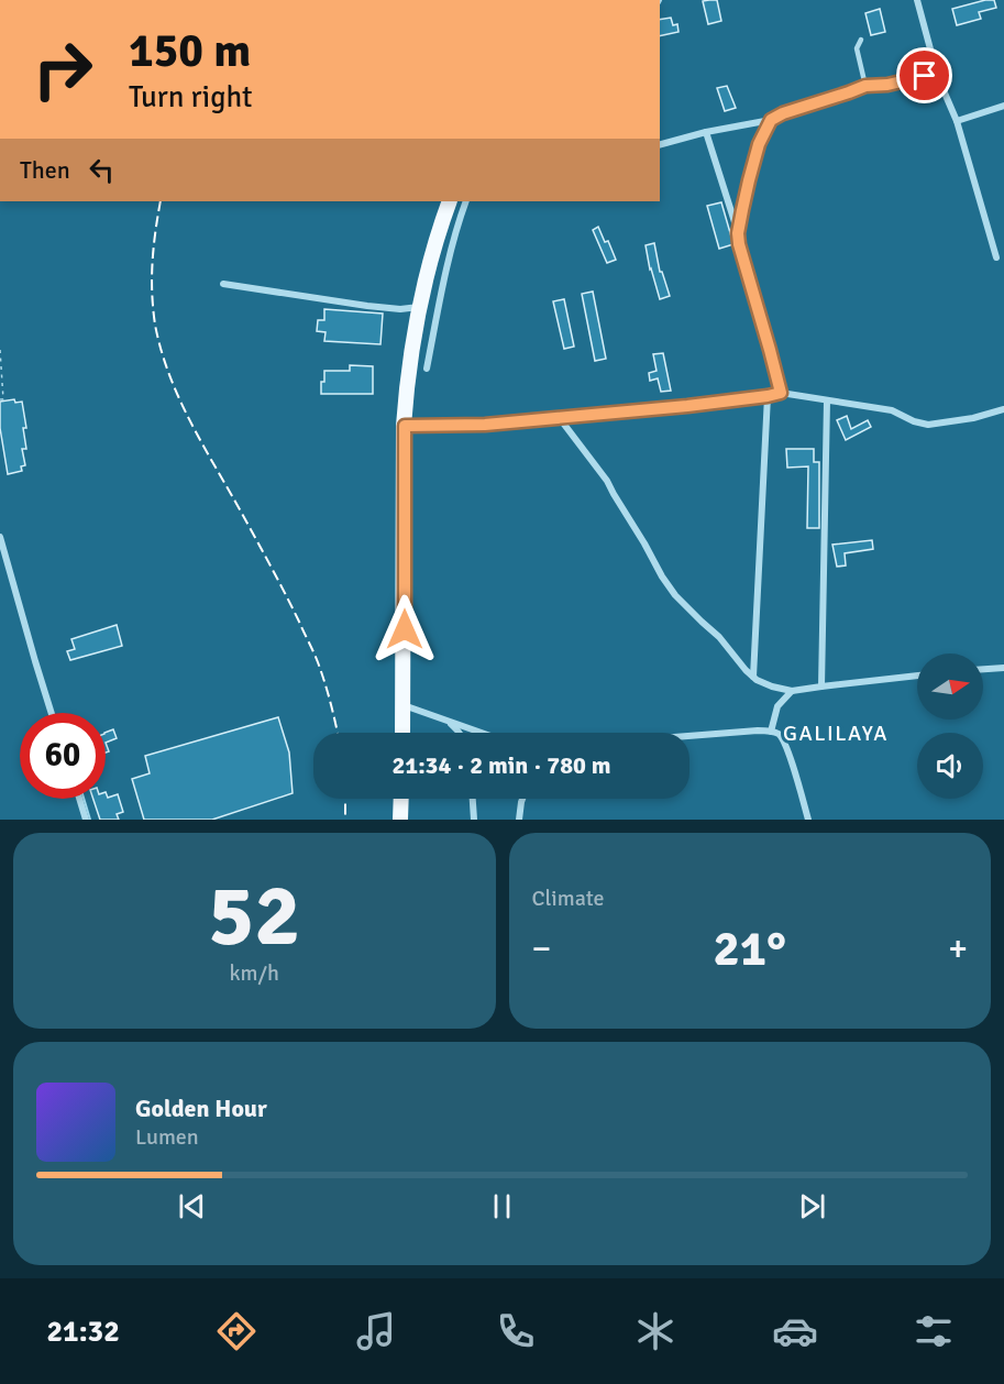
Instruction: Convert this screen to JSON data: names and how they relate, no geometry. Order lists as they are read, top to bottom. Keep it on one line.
{"districts":["GALILAYA"],"north":"right","page":{"turn":["150 m","Turn right"],"then":"Then","limit":"60","trip":"21:34 · 2 min · 780 m","tile":[["52","km/h"],"Climate"],"heat":["−","21°","+"],"song":["Golden Hour","Lumen"],"tabs":"21:32"}}
